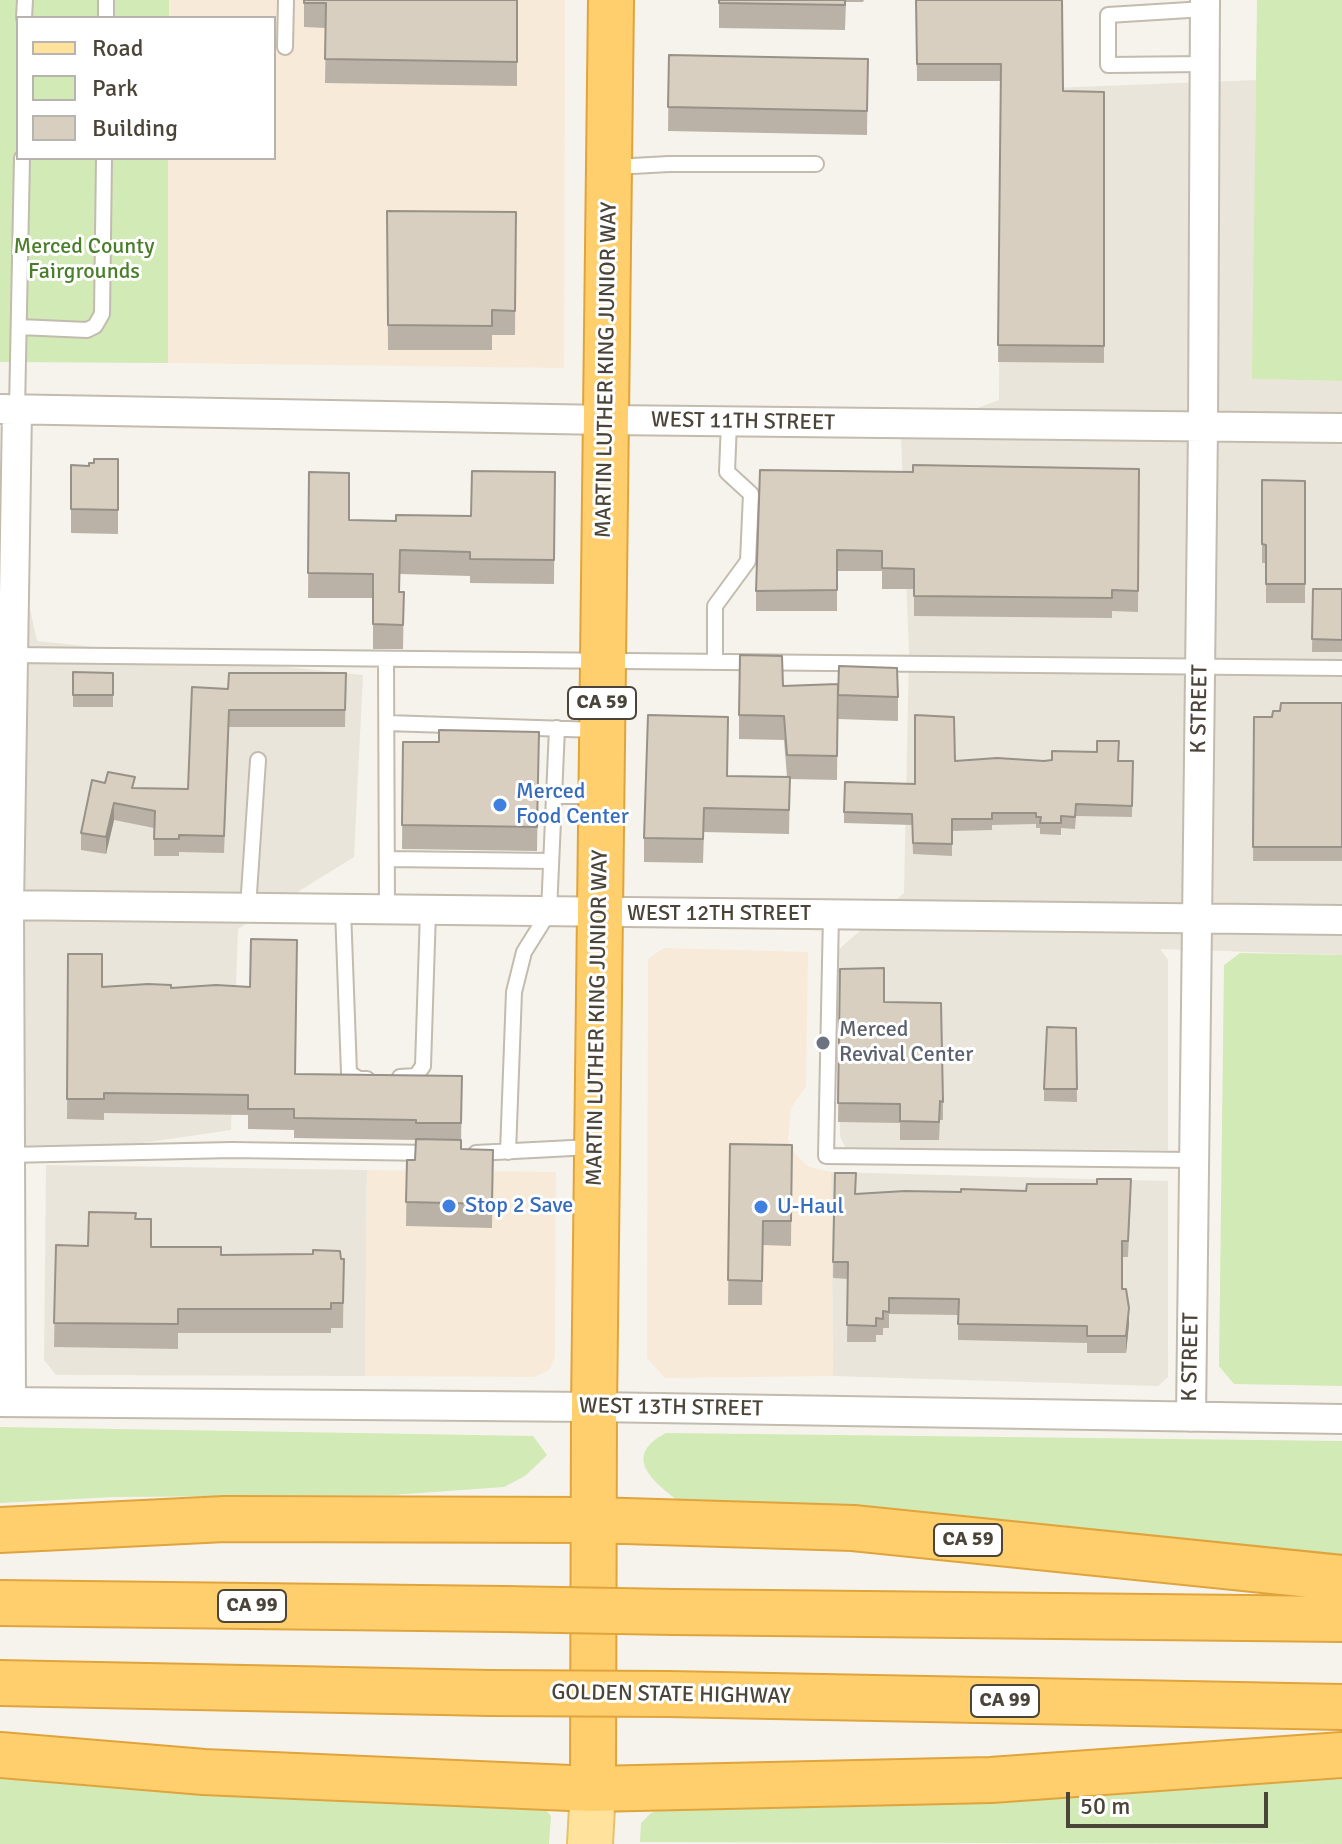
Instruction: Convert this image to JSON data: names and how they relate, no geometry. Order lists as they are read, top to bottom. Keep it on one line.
{"streets":{"highway":["MARTIN LUTHER KING JUNIOR WAY","CA 59","CA 99","GOLDEN STATE HIGHWAY"],"street":["WEST 11TH STREET","K STREET","WEST 12TH STREET","WEST 13TH STREET"]},"crossings":[["MARTIN LUTHER KING JUNIOR WAY","WEST 11TH STREET"],["MARTIN LUTHER KING JUNIOR WAY","CA 59"],["MARTIN LUTHER KING JUNIOR WAY","WEST 12TH STREET"],["MARTIN LUTHER KING JUNIOR WAY","WEST 13TH STREET"],["WEST 11TH STREET","K STREET"],["K STREET","WEST 12TH STREET"],["K STREET","WEST 13TH STREET"]],"parks":["Merced County Fairgrounds"],"places":["Merced Food Center","Merced Revival Center","Stop 2 Save","U-Haul"],"legend":["Road","Park","Building"],"scale_bar":"50 m"}
